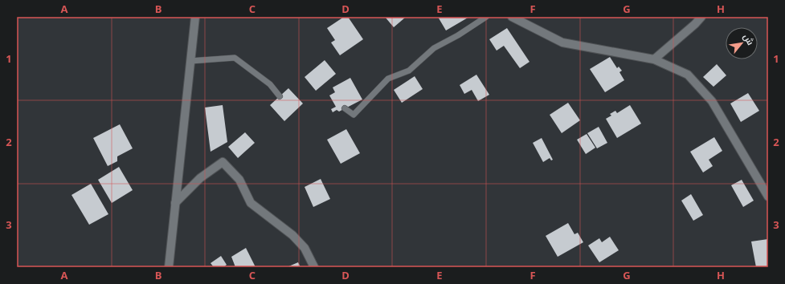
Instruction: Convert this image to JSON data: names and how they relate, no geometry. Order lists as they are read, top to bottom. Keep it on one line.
{"north":"top right","grid":{"columns":["A","B","C","D","E","F","G","H"],"rows":["1","2","3"]}}
